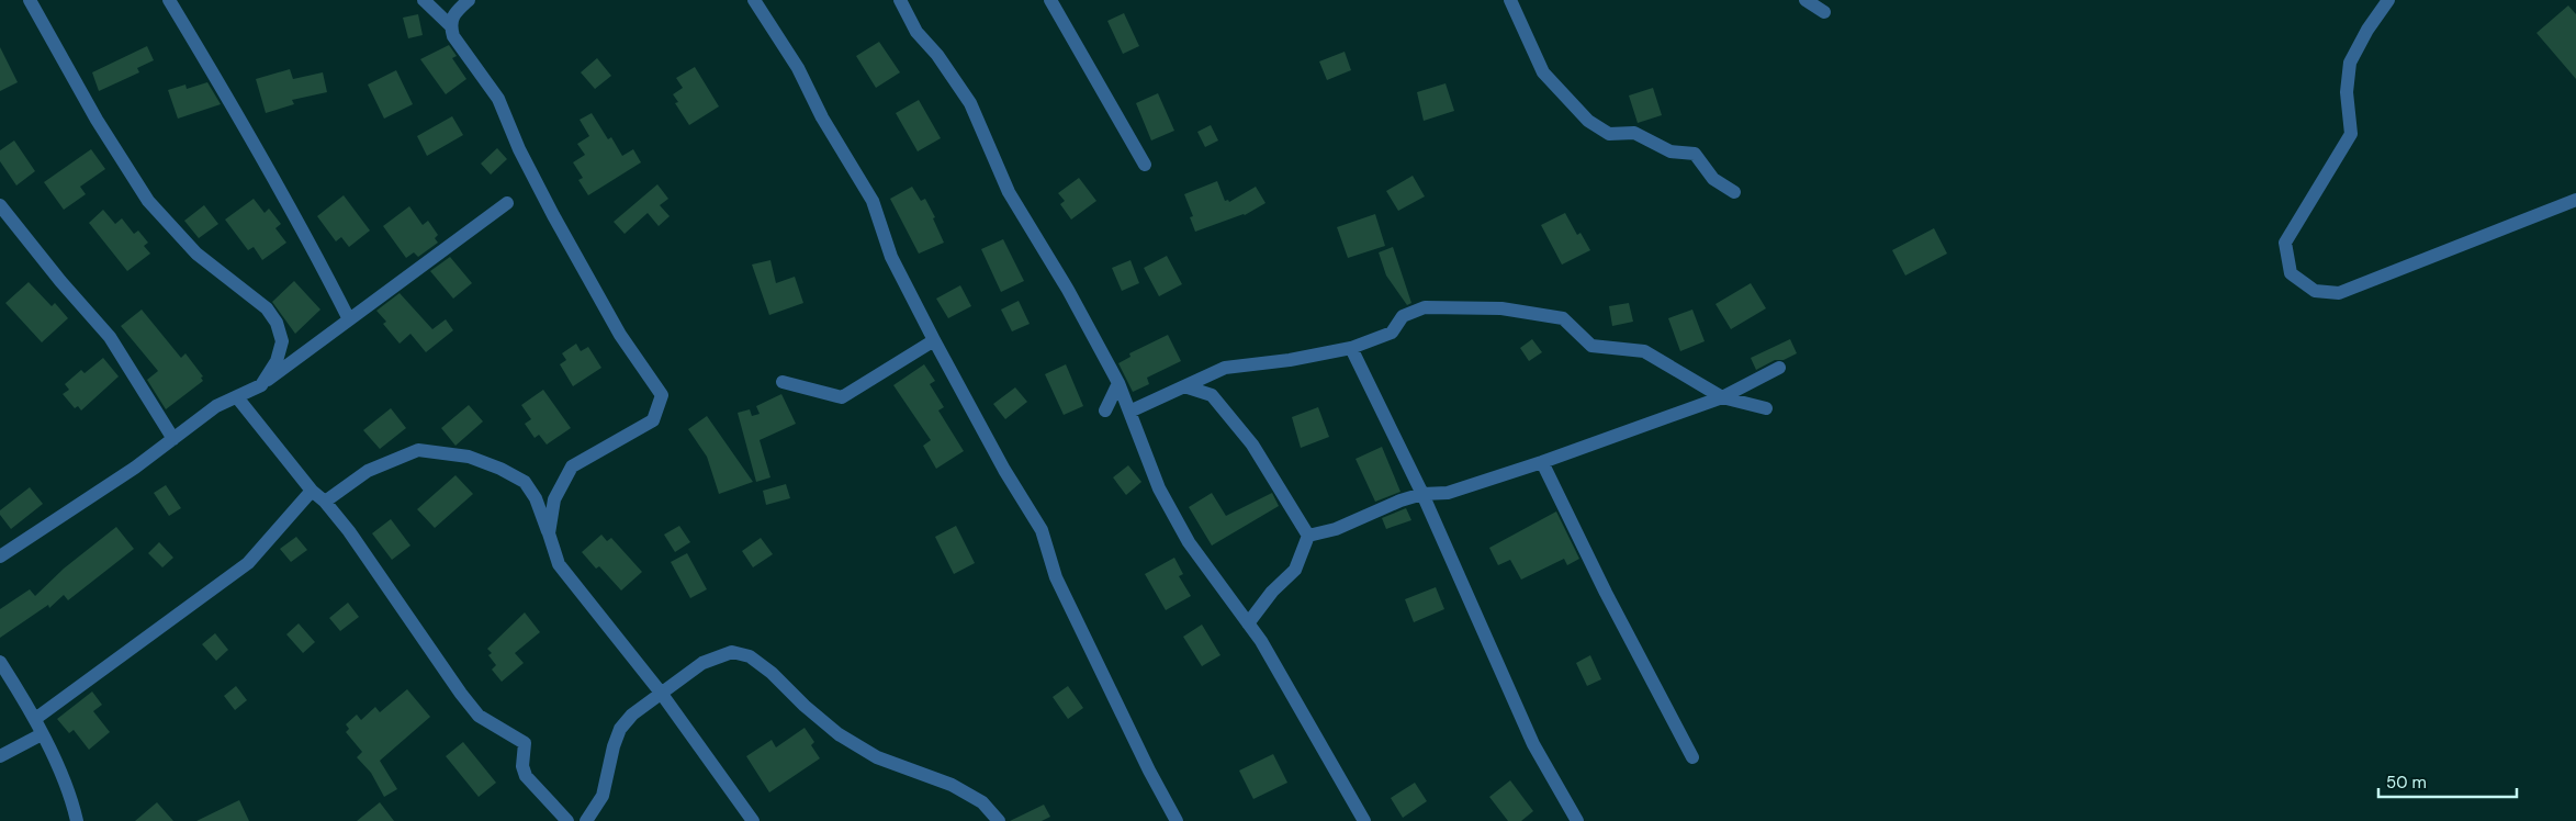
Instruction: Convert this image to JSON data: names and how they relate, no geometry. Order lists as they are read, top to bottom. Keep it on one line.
{"scale_bar":"50 m"}
